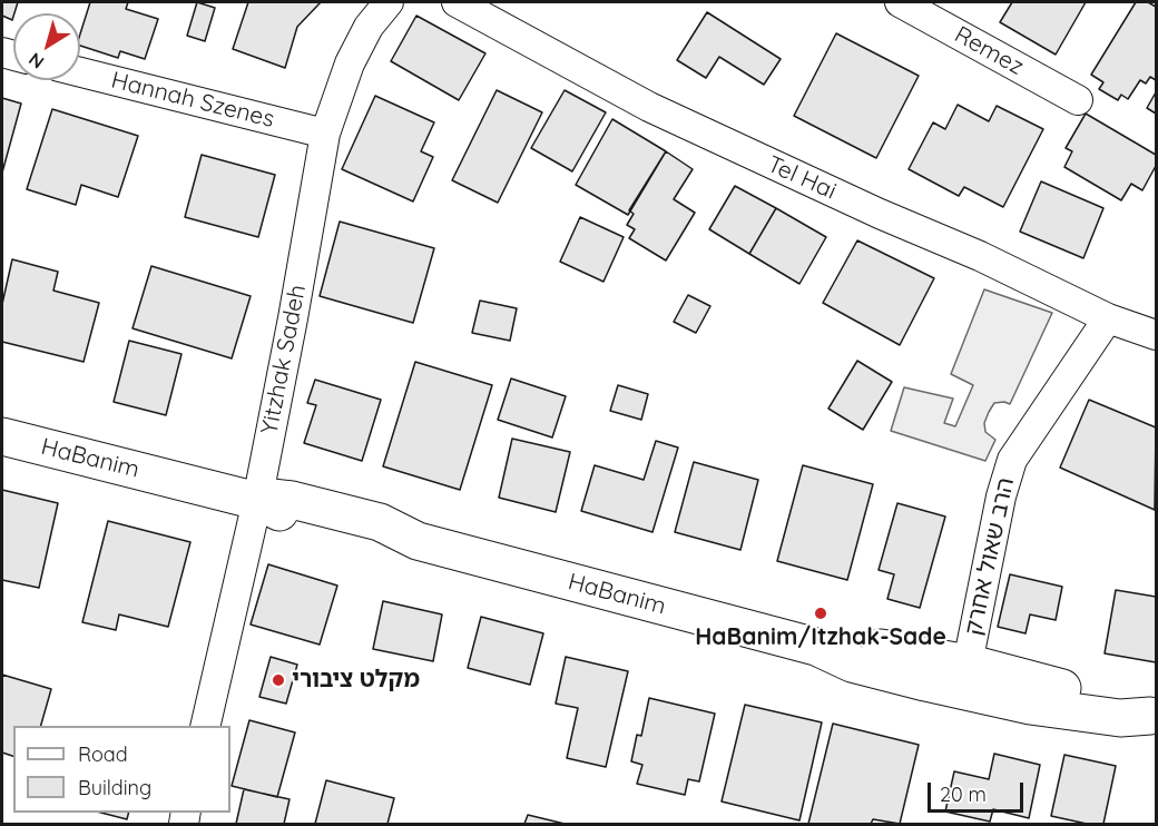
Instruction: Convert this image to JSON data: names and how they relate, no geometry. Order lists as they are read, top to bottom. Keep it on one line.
{"streets":{"street":["Remez","Hannah Szenes","Tel Hai","Yitzhak Sadeh","HaBanim","הרב שאול אחרק"]},"crossings":[["Hannah Szenes","Yitzhak Sadeh"],["Tel Hai","הרב שאול אחרק"],["Yitzhak Sadeh","HaBanim"],["HaBanim","הרב שאול אחרק"]],"places":["HaBanim/Itzhak-Sade","מקלט ציבורי"],"legend":["Road","Building"],"scale_bar":"20 m","north":"bottom left"}
